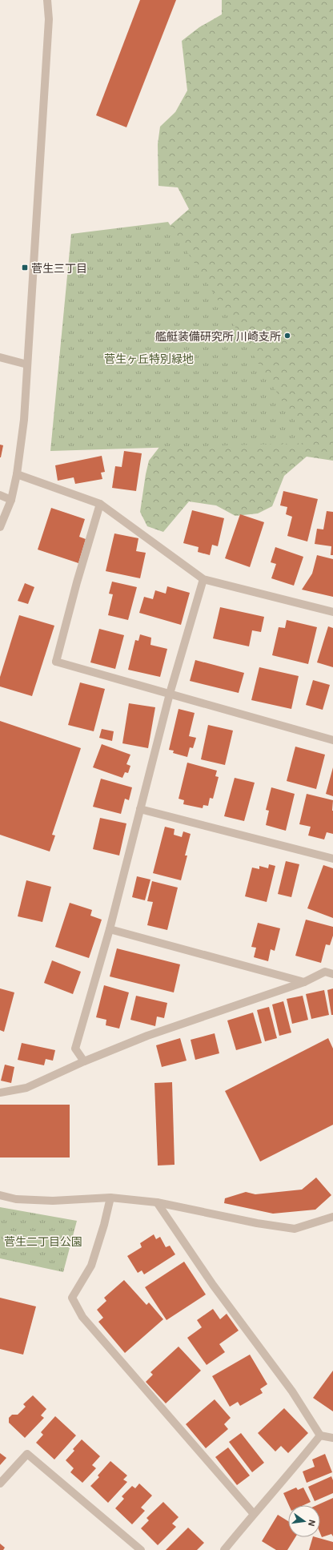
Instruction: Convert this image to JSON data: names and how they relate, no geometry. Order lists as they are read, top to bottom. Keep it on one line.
{"parks":["菅生ヶ丘特別緑地","菅生二丁目公園"],"places":{"transit":["菅生三丁目"],"other":["艦艇装備研究所 川崎支所"]},"north":"right"}
